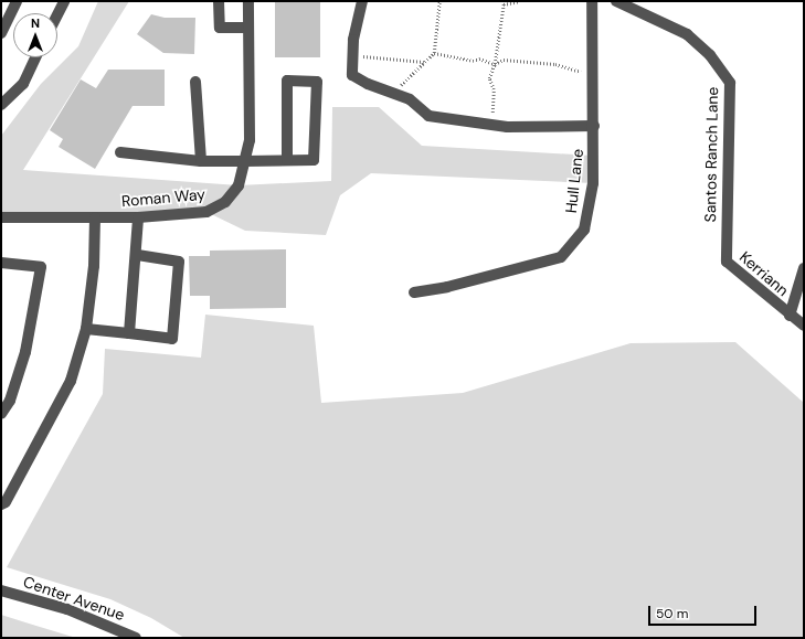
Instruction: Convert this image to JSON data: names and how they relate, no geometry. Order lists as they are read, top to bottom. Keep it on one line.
{"streets":{"street":["Santos Ranch Lane","Hull Lane","Roman Way","Kerriann","Center Avenue"]},"crossings":[["Santos Ranch Lane","Kerriann"]],"scale_bar":"50 m","north":"top"}
